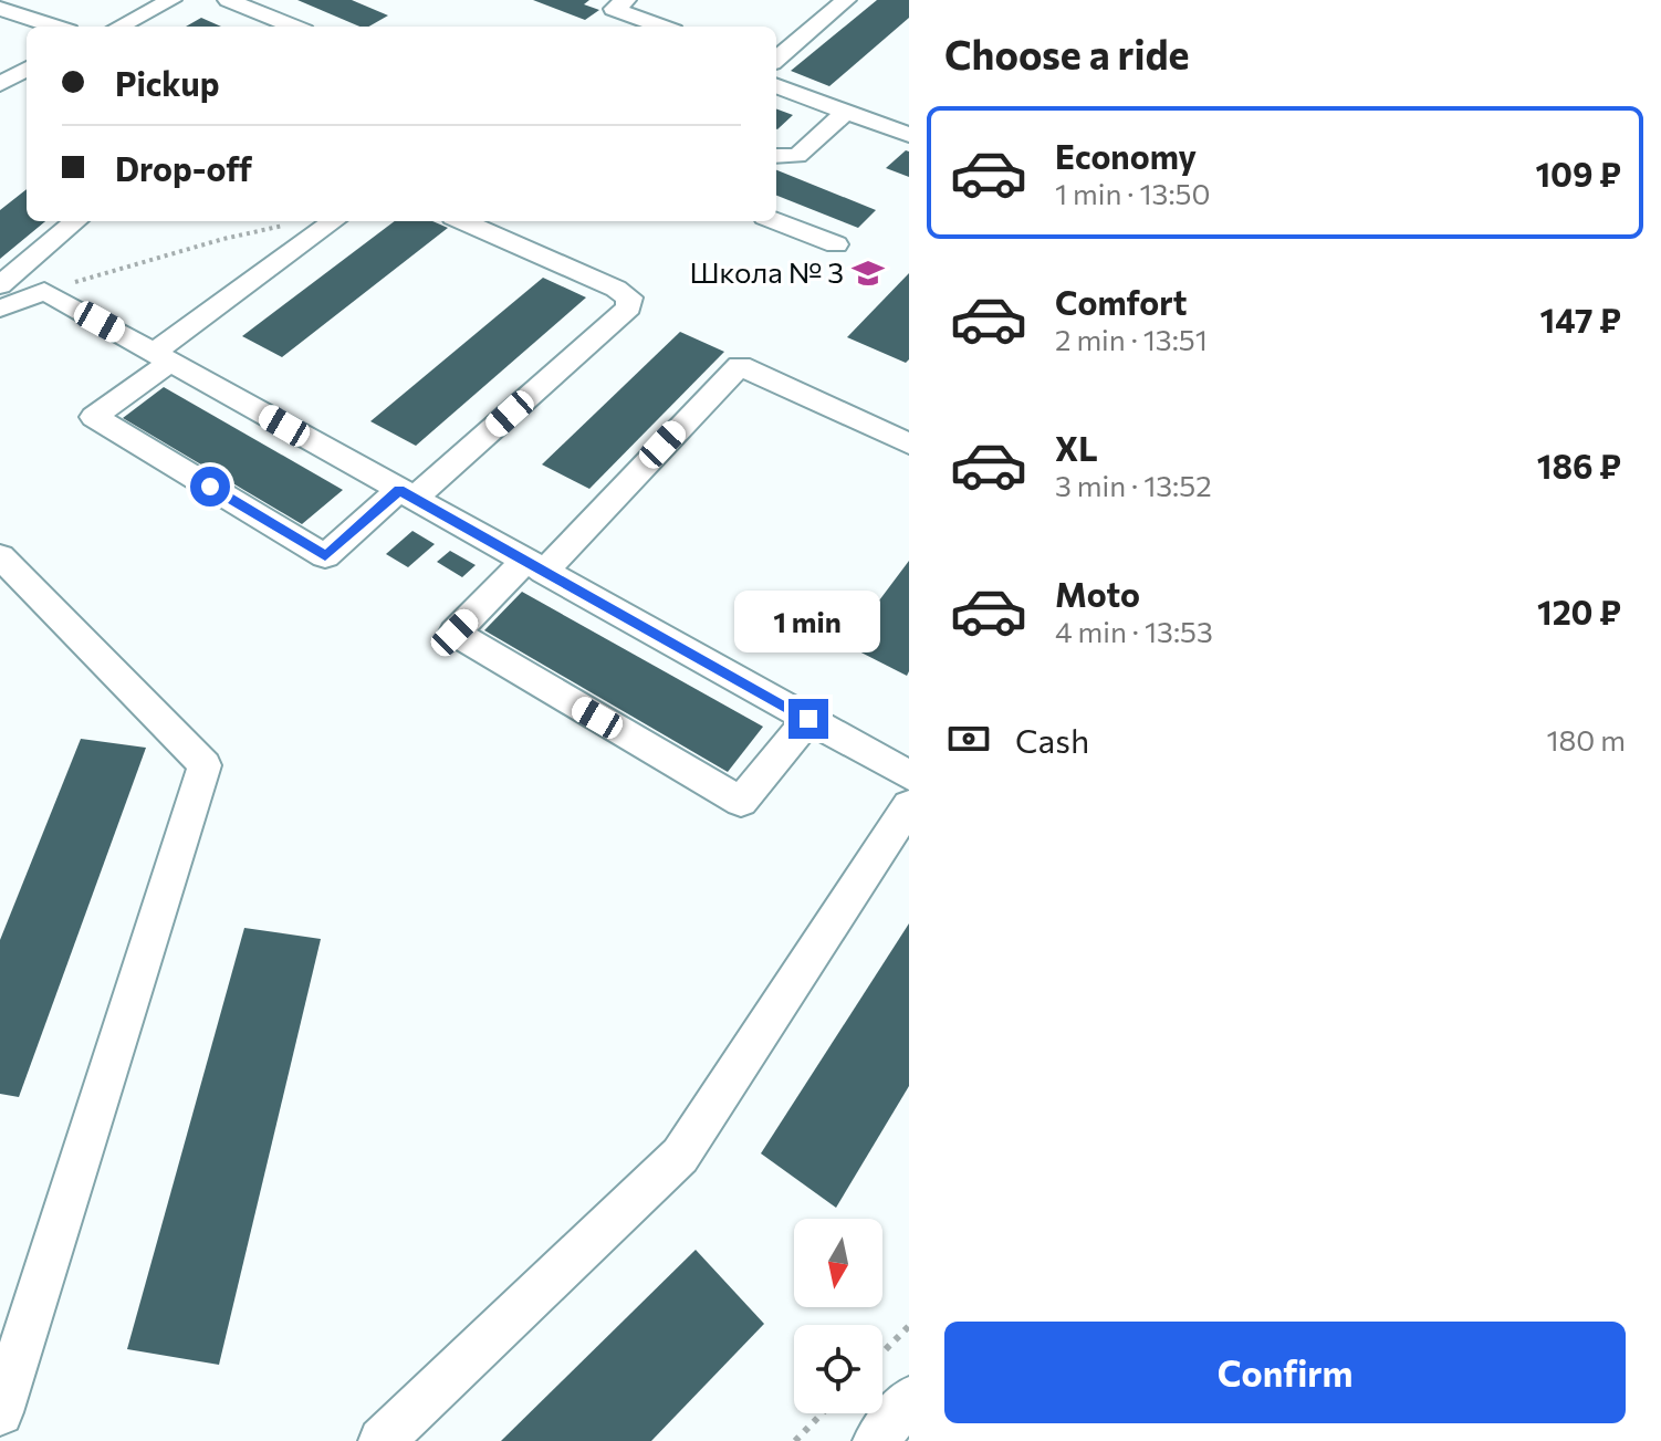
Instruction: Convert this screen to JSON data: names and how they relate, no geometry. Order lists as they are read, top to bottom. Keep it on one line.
{"places":{"school or university":["Школа № 3"]},"north":"bottom","page":{"heading":"Choose a ride","banner":["Pickup","Drop-off"],"list":[{"name":"Economy","note":"1 min · 13:50","value":"109 ₽"},{"name":"Comfort","note":"2 min · 13:51","value":"147 ₽"},{"name":"XL","note":"3 min · 13:52","value":"186 ₽"},{"name":"Moto","note":"4 min · 13:53","value":"120 ₽"}],"bubble":"1 min","pay":["Cash","180 m"],"buttons":"Confirm"}}
